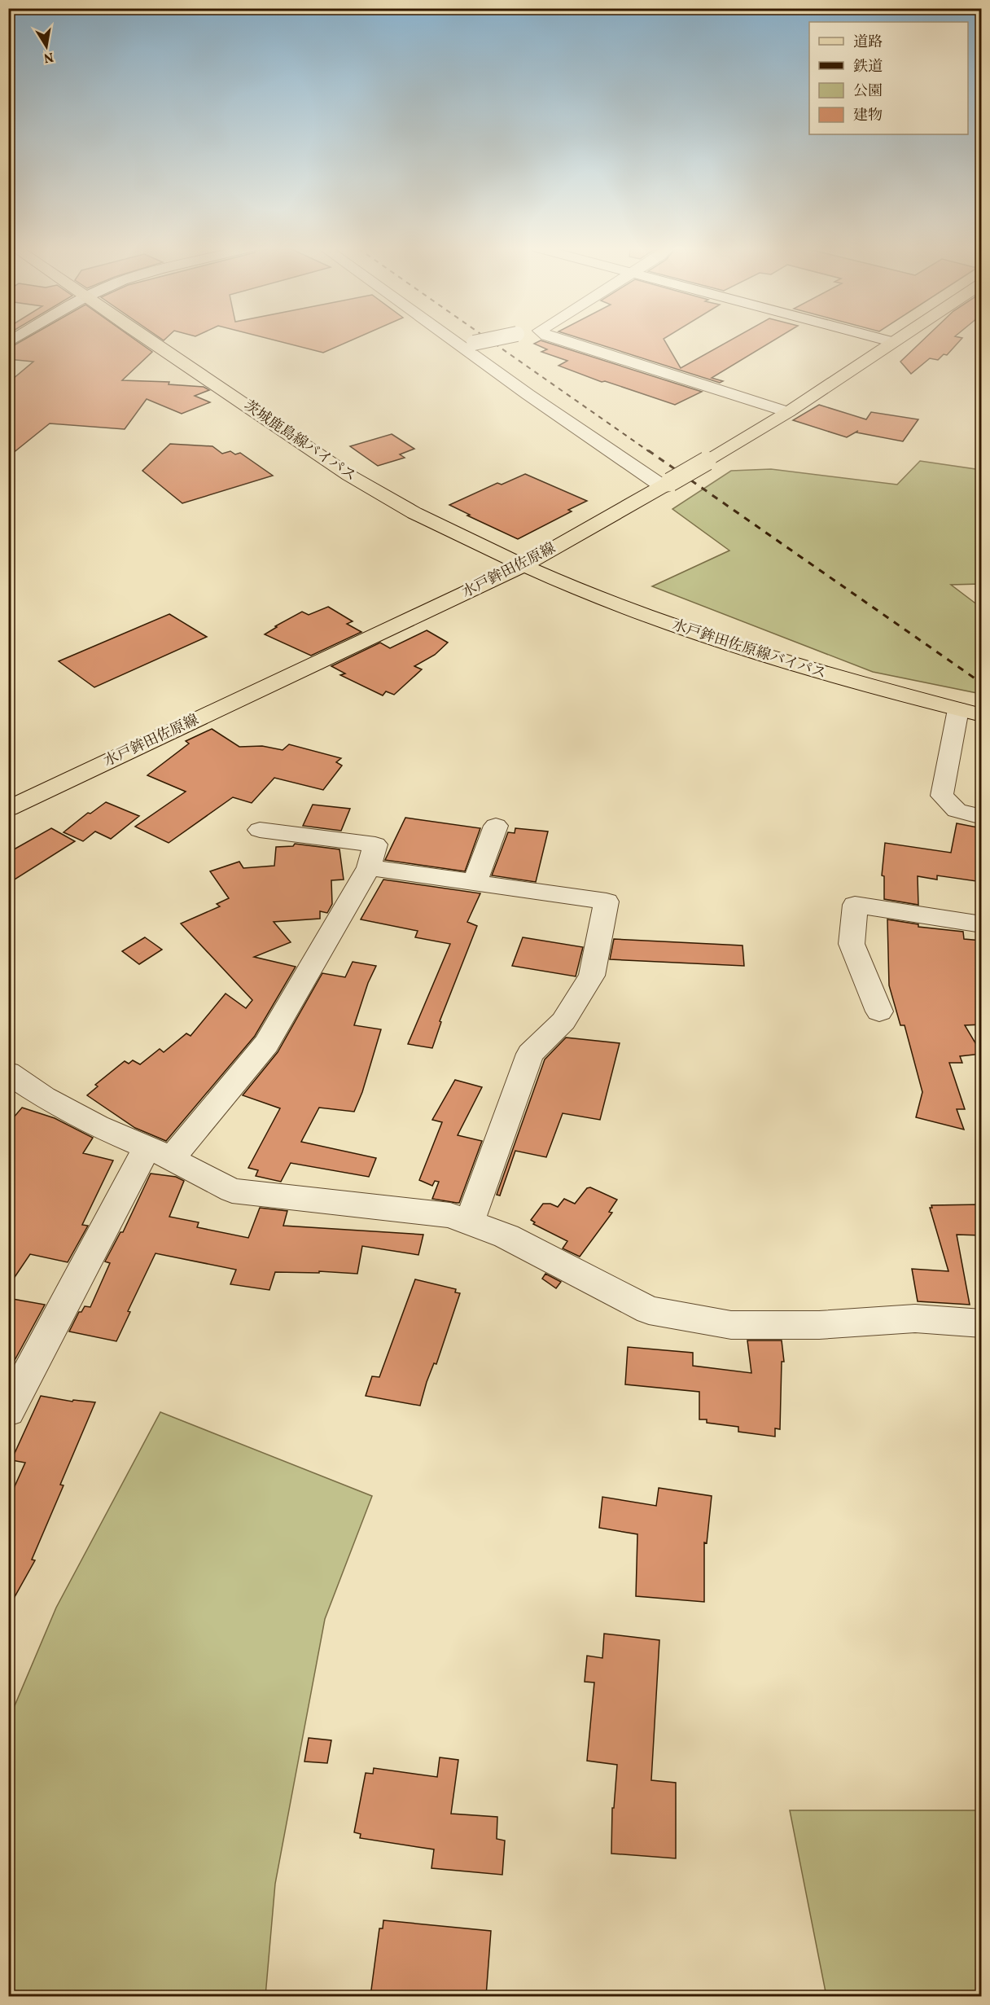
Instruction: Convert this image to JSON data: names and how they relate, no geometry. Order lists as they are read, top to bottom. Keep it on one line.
{"streets":{"main road":["茨城鹿島線バイパス","水戸鉾田佐原線","水戸鉾田佐原線バイパス"]},"crossings":[["茨城鹿島線バイパス","水戸鉾田佐原線"],["茨城鹿島線バイパス","水戸鉾田佐原線バイパス"],["水戸鉾田佐原線","水戸鉾田佐原線バイパス"]],"legend":["道路","鉄道","公園","建物"],"north":"bottom"}
